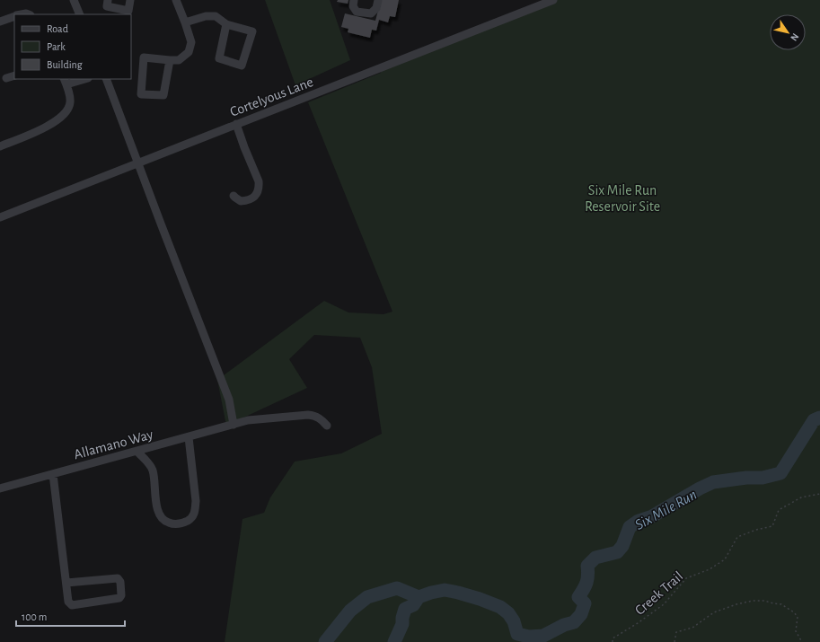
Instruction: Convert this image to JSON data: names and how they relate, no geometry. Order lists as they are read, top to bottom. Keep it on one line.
{"streets":{"street":["Cortelyous Lane","Allamano Way"],"path":["Creek Trail"]},"water":["Six Mile Run"],"parks":["Six Mile Run Reservoir Site"],"legend":["Road","Park","Building"],"scale_bar":"100 m","north":"bottom right"}
